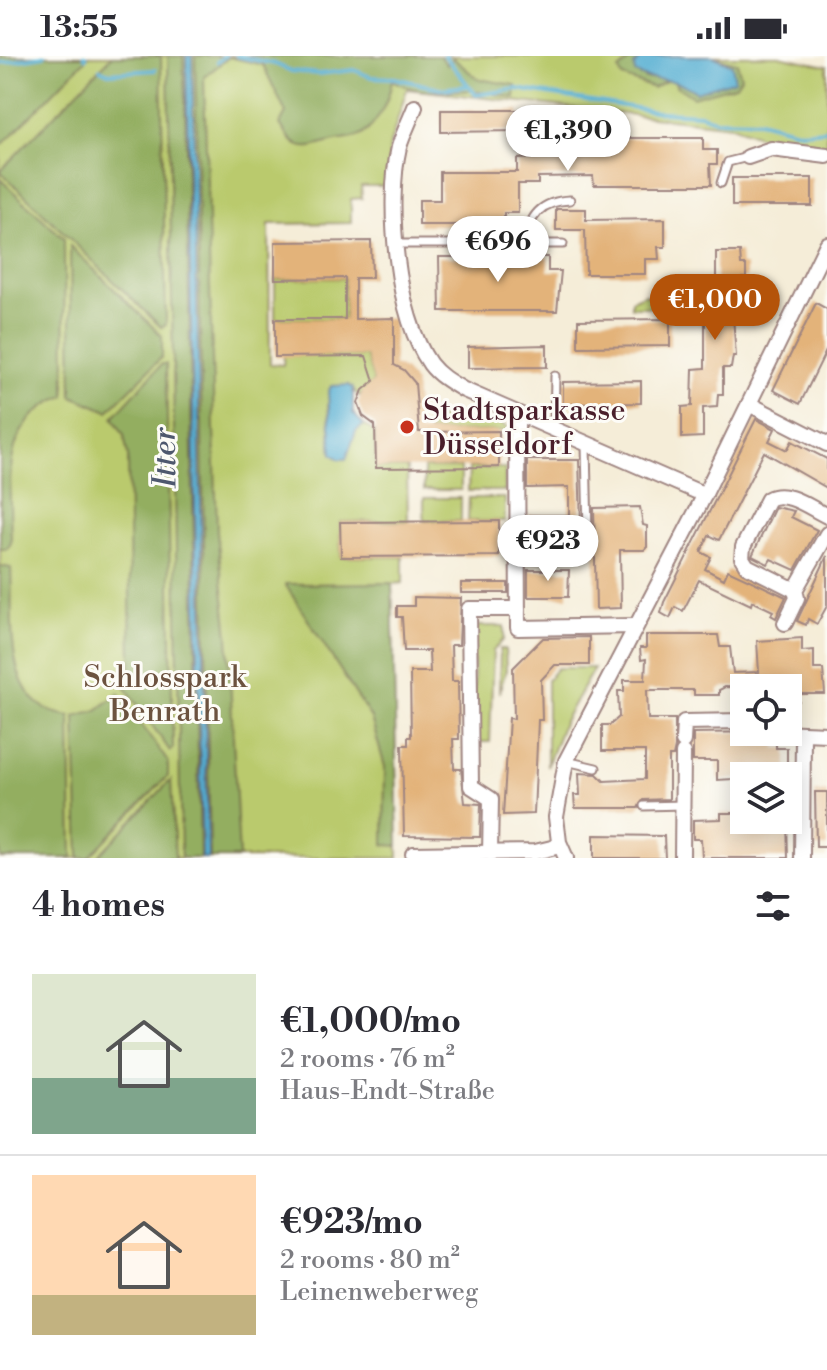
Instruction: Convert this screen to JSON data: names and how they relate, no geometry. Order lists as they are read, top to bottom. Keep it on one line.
{"water":["Itter"],"parks":["Schlosspark Benrath"],"places":["Stadtsparkasse Düsseldorf"],"page":{"status":"13:55","price":["€1,390","€696","€1,000","€923"],"heading":"4 homes","list":[{"name":"€1,000/mo","note":"2 rooms · 76 m² · Haus-Endt-Straße"},{"name":"€923/mo","note":"2 rooms · 80 m² · Leinenweberweg"}]}}
